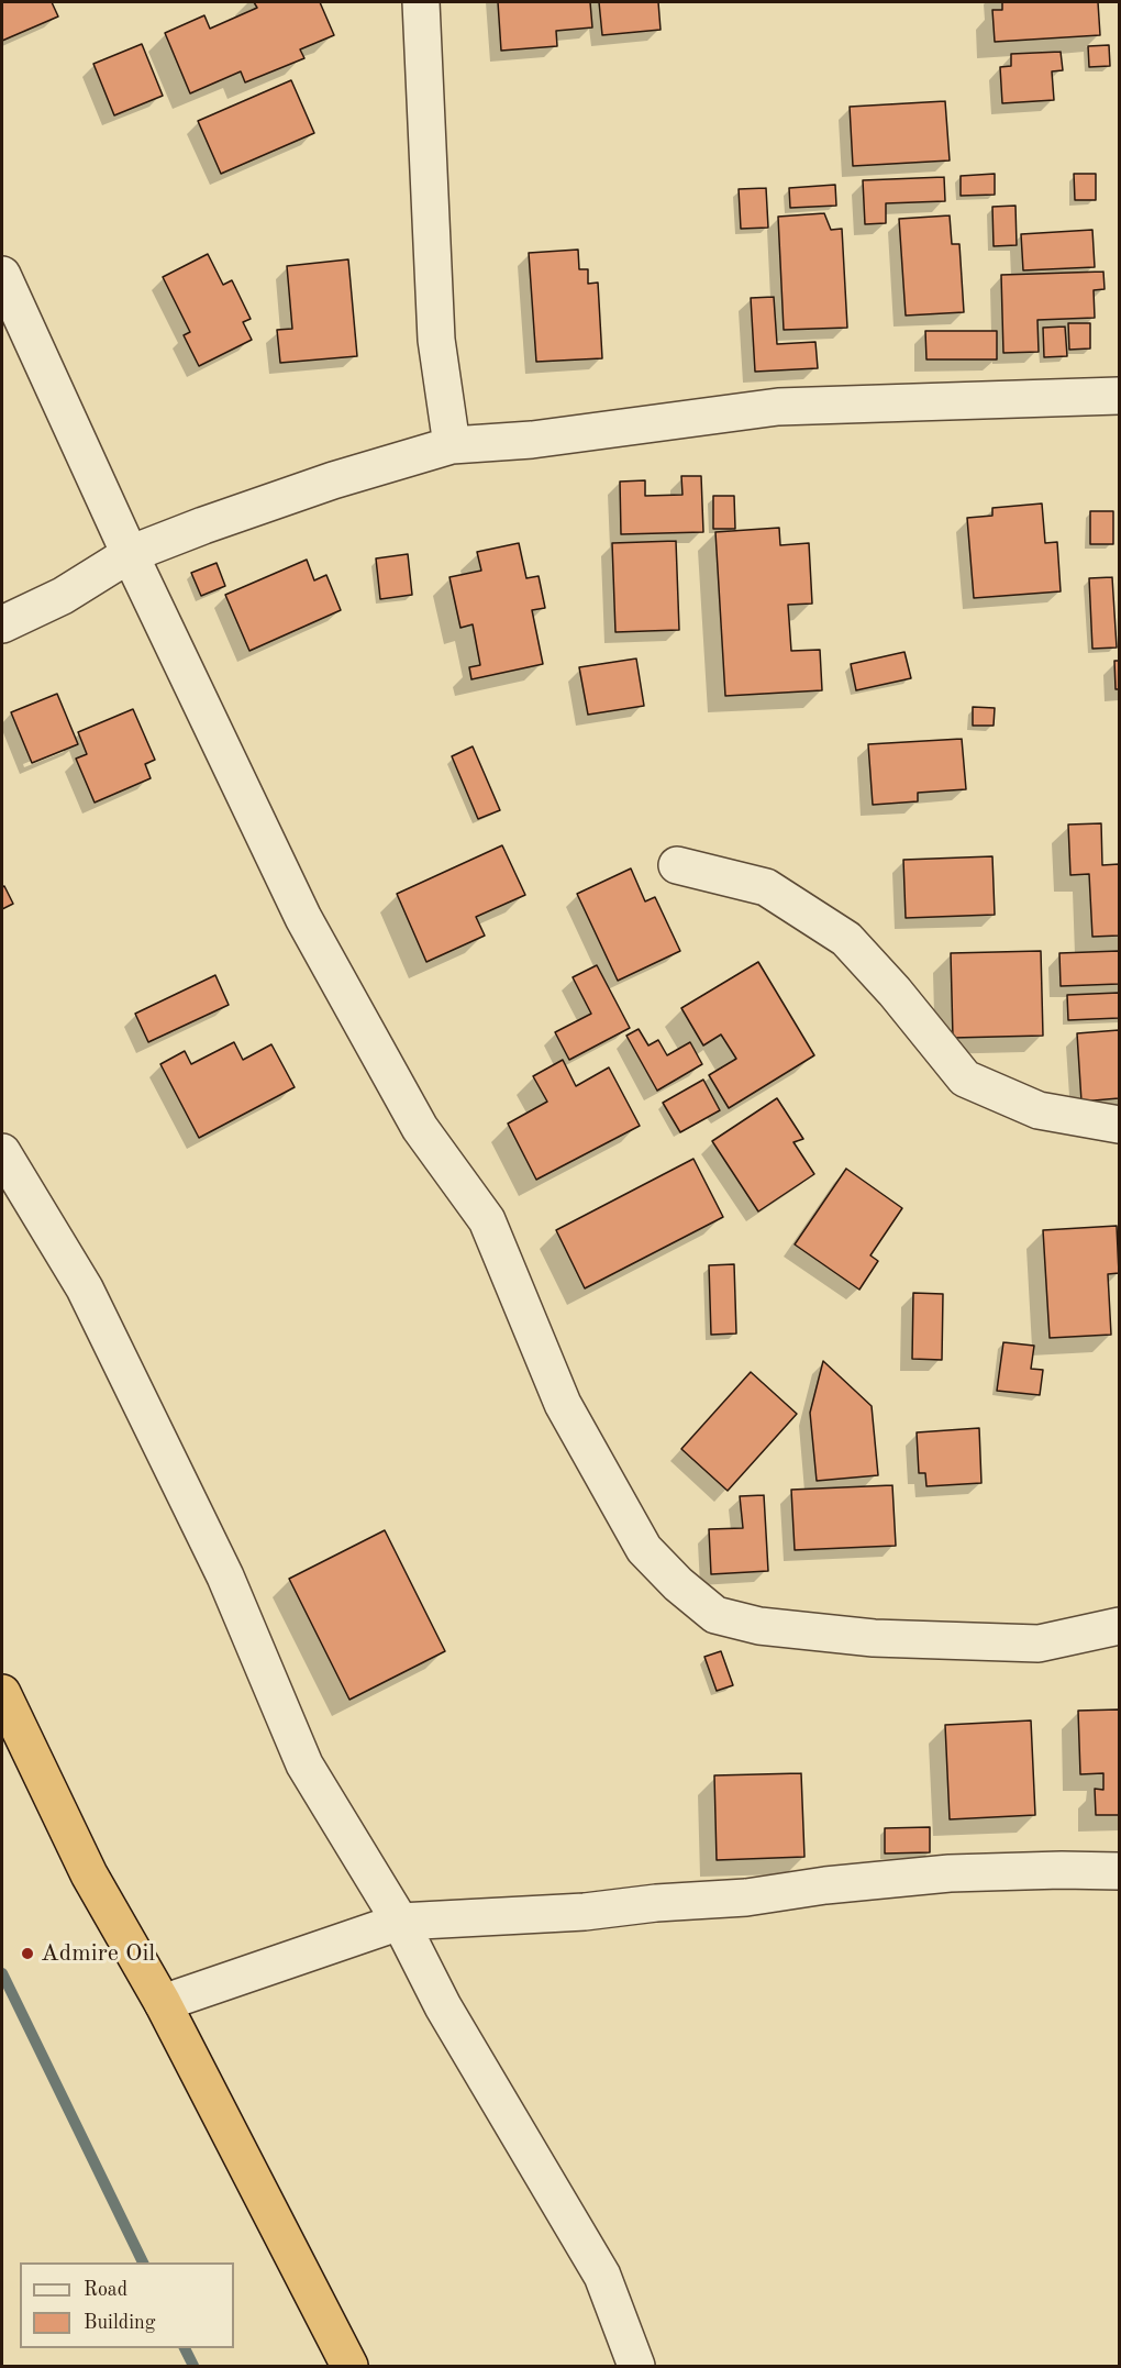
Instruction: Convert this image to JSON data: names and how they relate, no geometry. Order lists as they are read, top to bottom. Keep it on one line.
{"places":["Admire Oil"],"legend":["Road","Building"]}
